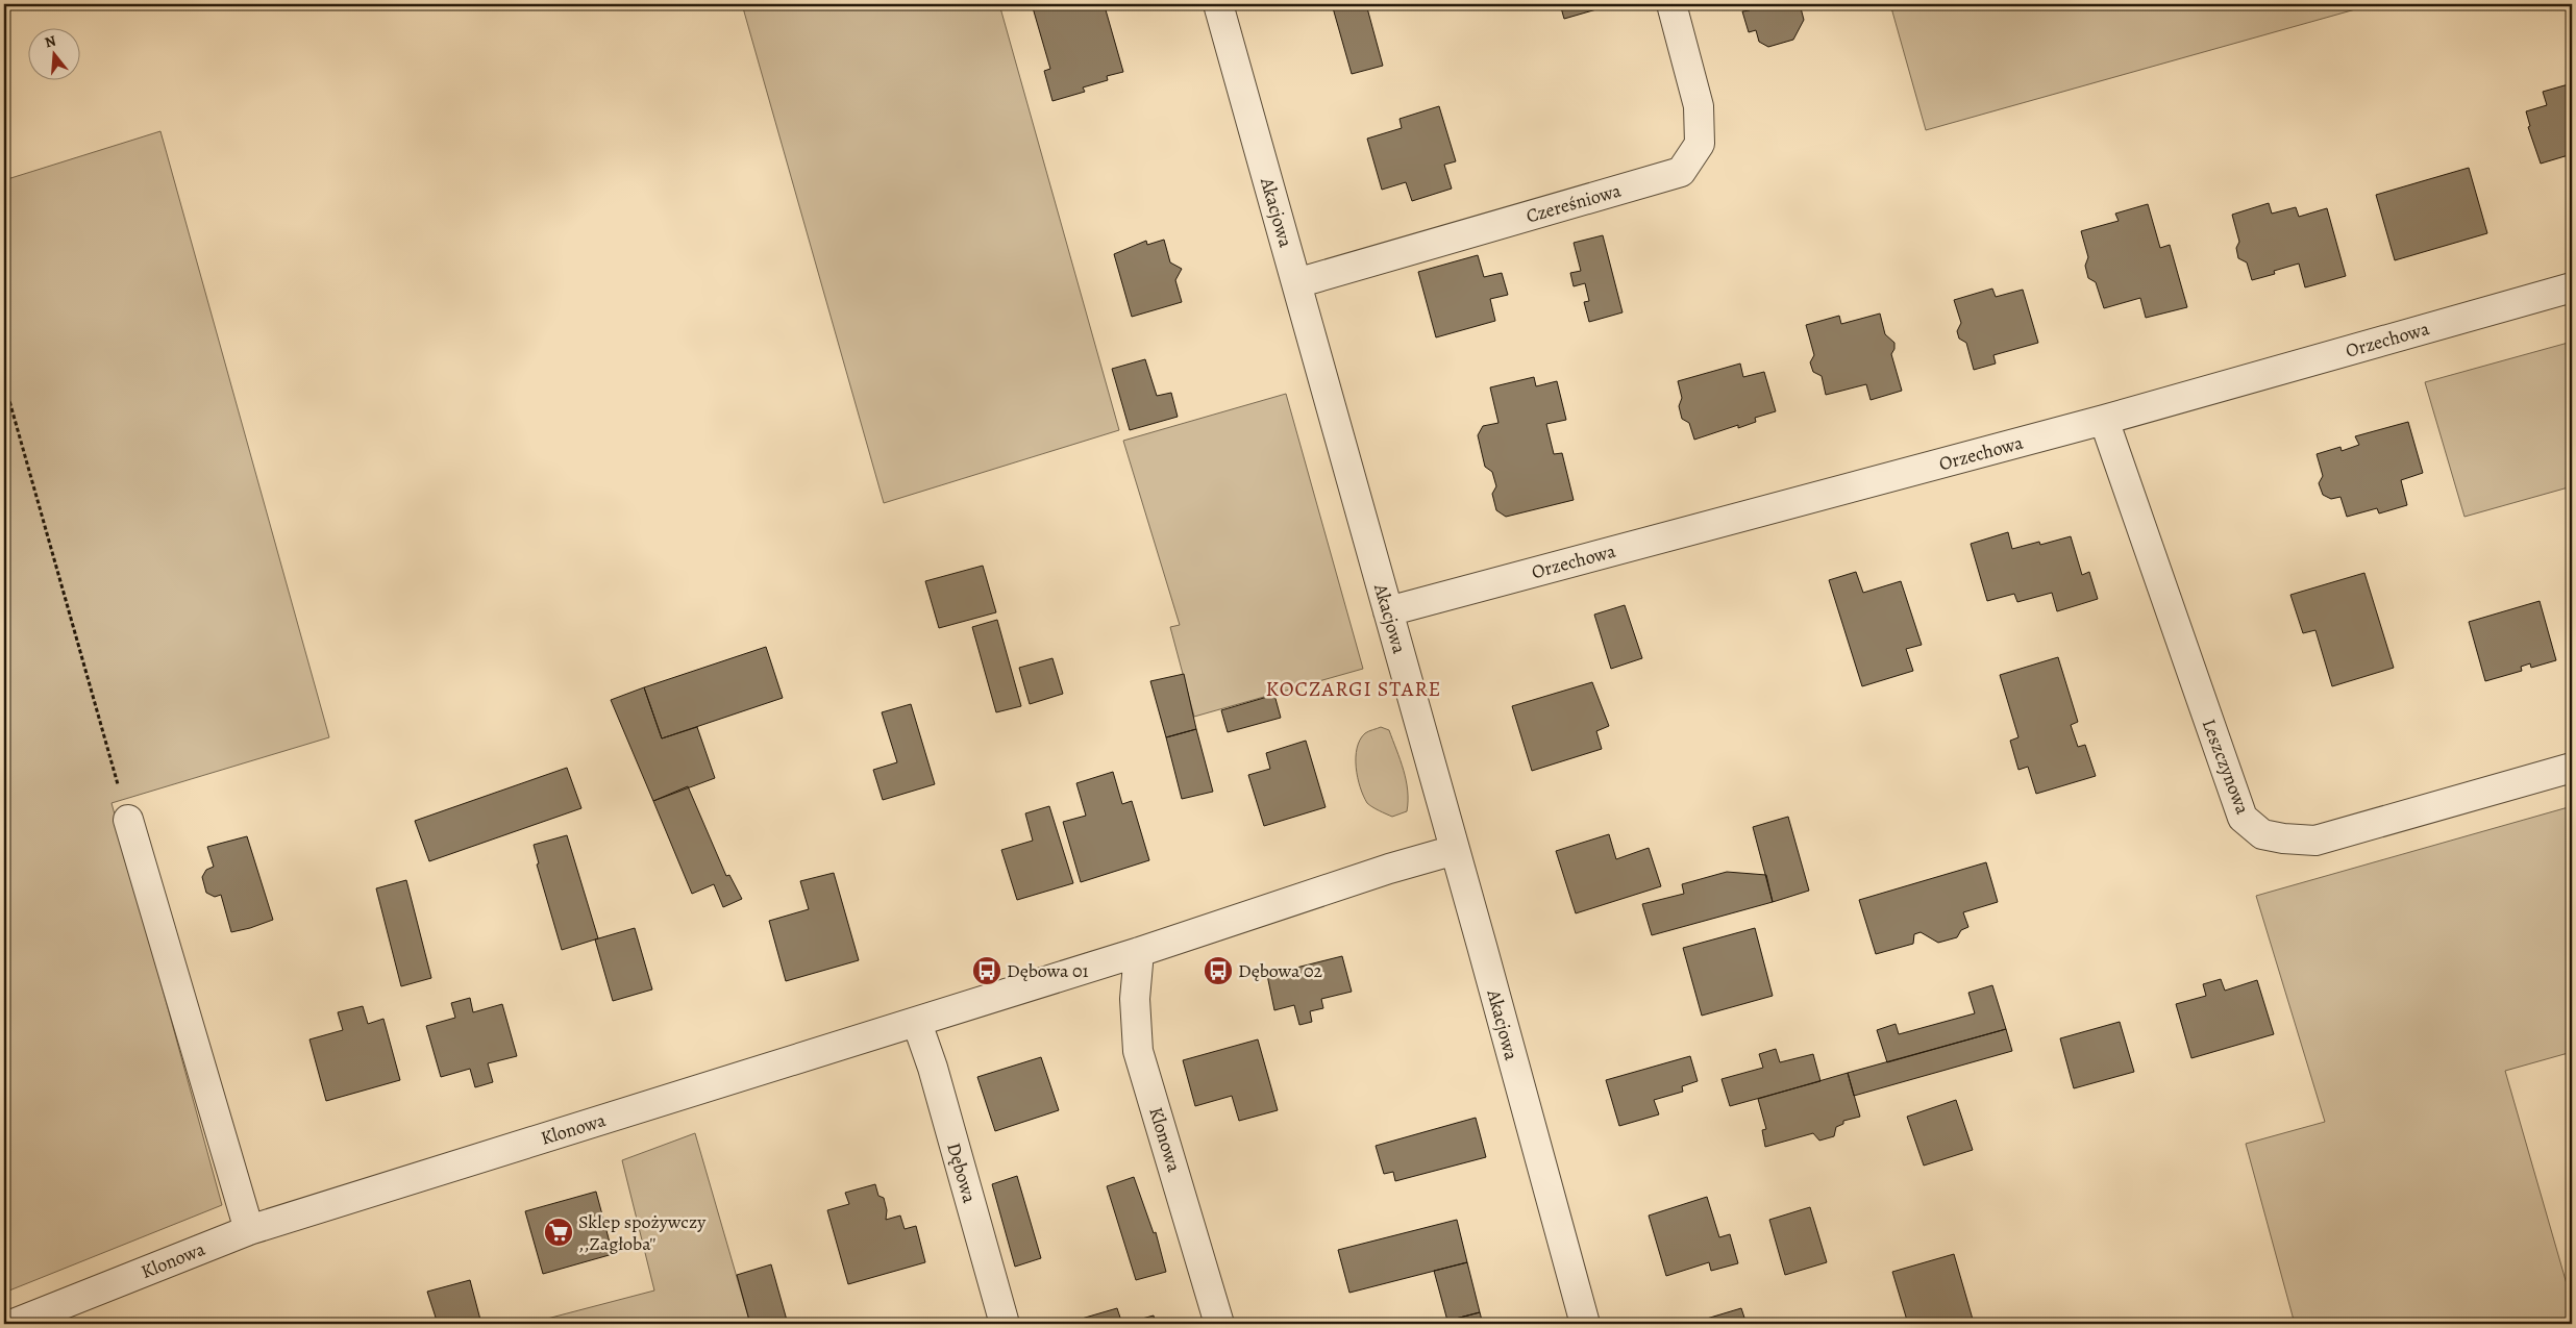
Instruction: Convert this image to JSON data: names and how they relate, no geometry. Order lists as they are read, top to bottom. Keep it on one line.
{"streets":{"street":["Czereśniowa","Akacjowa","Orzechowa","Leszczynowa","Klonowa","Dębowa"]},"crossings":[["Czereśniowa","Akacjowa"],["Akacjowa","Orzechowa"],["Akacjowa","Klonowa"],["Orzechowa","Leszczynowa"],["Klonowa","Dębowa"]],"districts":["KOCZARGI STARE"],"places":{"bus stop":["Dębowa 01","Dębowa 02"],"supermarket":["Sklep spożywczy ,,Zagłoba''"]},"north":"top"}
